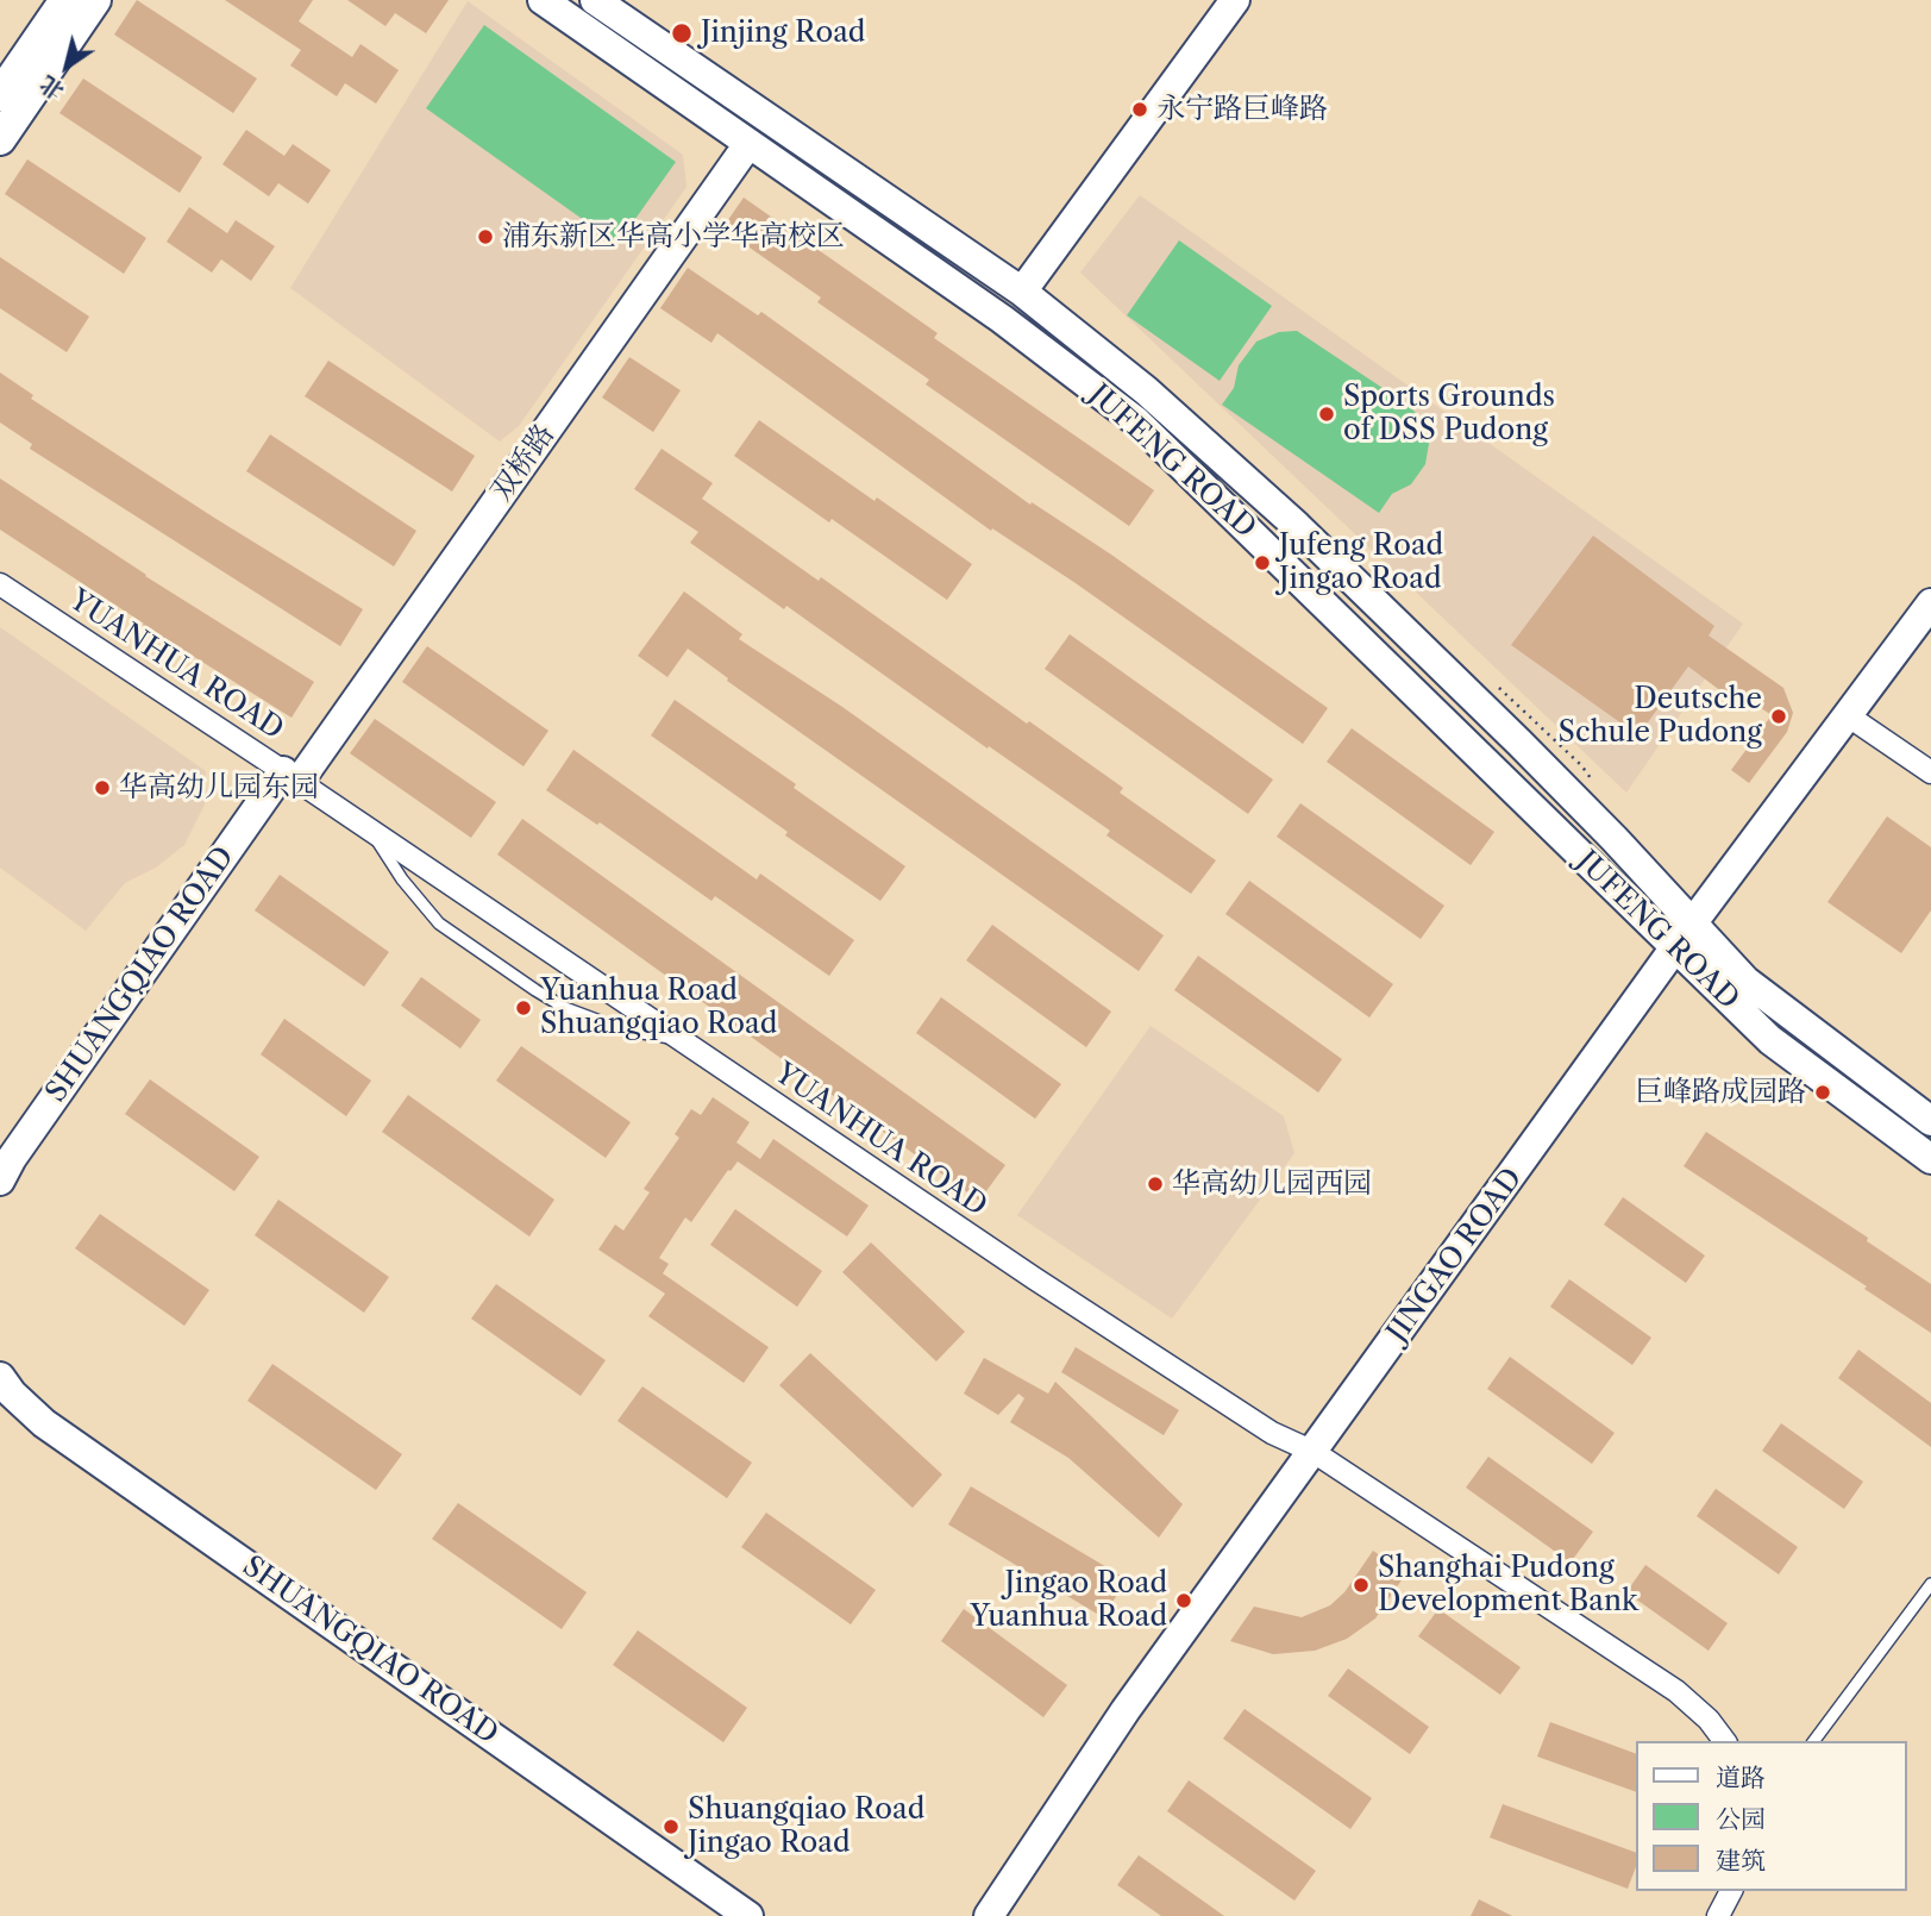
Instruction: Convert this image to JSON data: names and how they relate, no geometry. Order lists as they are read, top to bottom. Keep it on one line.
{"streets":{"main road":["JUFENG ROAD","双桥路","SHUANGQIAO ROAD","JINGAO ROAD"],"street":["YUANHUA ROAD"]},"crossings":[["JUFENG ROAD","双桥路"],["JUFENG ROAD","JINGAO ROAD"],["双桥路","YUANHUA ROAD"],["双桥路","SHUANGQIAO ROAD"],["YUANHUA ROAD","SHUANGQIAO ROAD"],["YUANHUA ROAD","JINGAO ROAD"]],"places":["Jinjing Road","永宁路巨峰路","浦东新区华高小学华高校区","Sports Grounds of DSS Pudong","Jufeng Road Jingao Road","Deutsche Schule Pudong","华高幼儿园东园","Yuanhua Road Shuangqiao Road","巨峰路成园路","华高幼儿园西园","Shanghai Pudong Development Bank","Jingao Road Yuanhua Road","Shuangqiao Road Jingao Road"],"legend":["道路","公园","建筑"],"north":"bottom left"}
